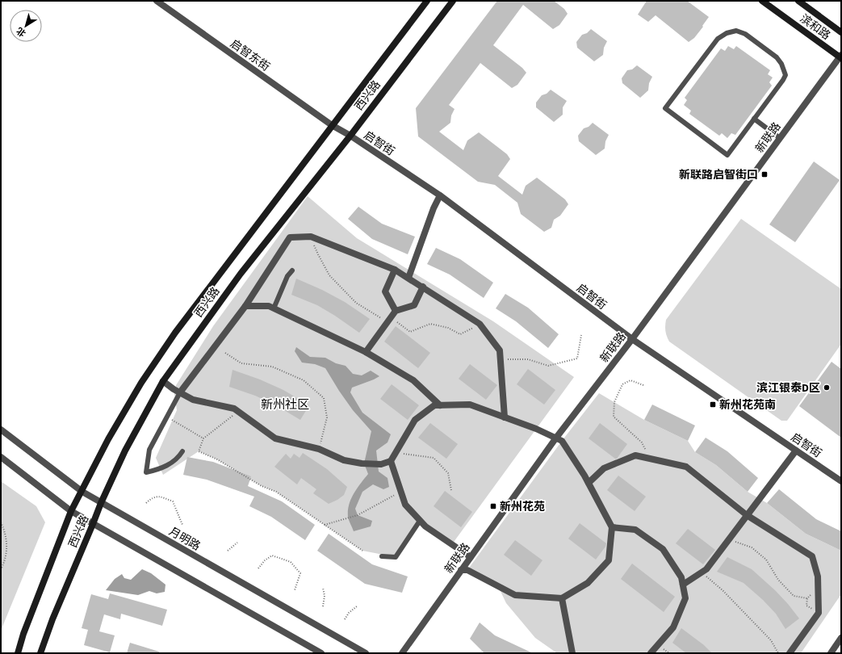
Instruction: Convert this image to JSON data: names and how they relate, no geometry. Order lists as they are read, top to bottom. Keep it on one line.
{"streets":{"main road":["滨和路","西兴路"],"street":["启智东街","新联路","启智街","月明路"]},"crossings":[["滨和路","新联路"],["启智东街","西兴路"],["启智东街","启智街"],["西兴路","启智街"],["西兴路","月明路"],["新联路","启智街"]],"districts":["新州社区"],"places":{"transit":["新联路启智街口","新州花苑南","新州花苑"],"other":["滨江银泰D区"]},"north":"bottom left"}
